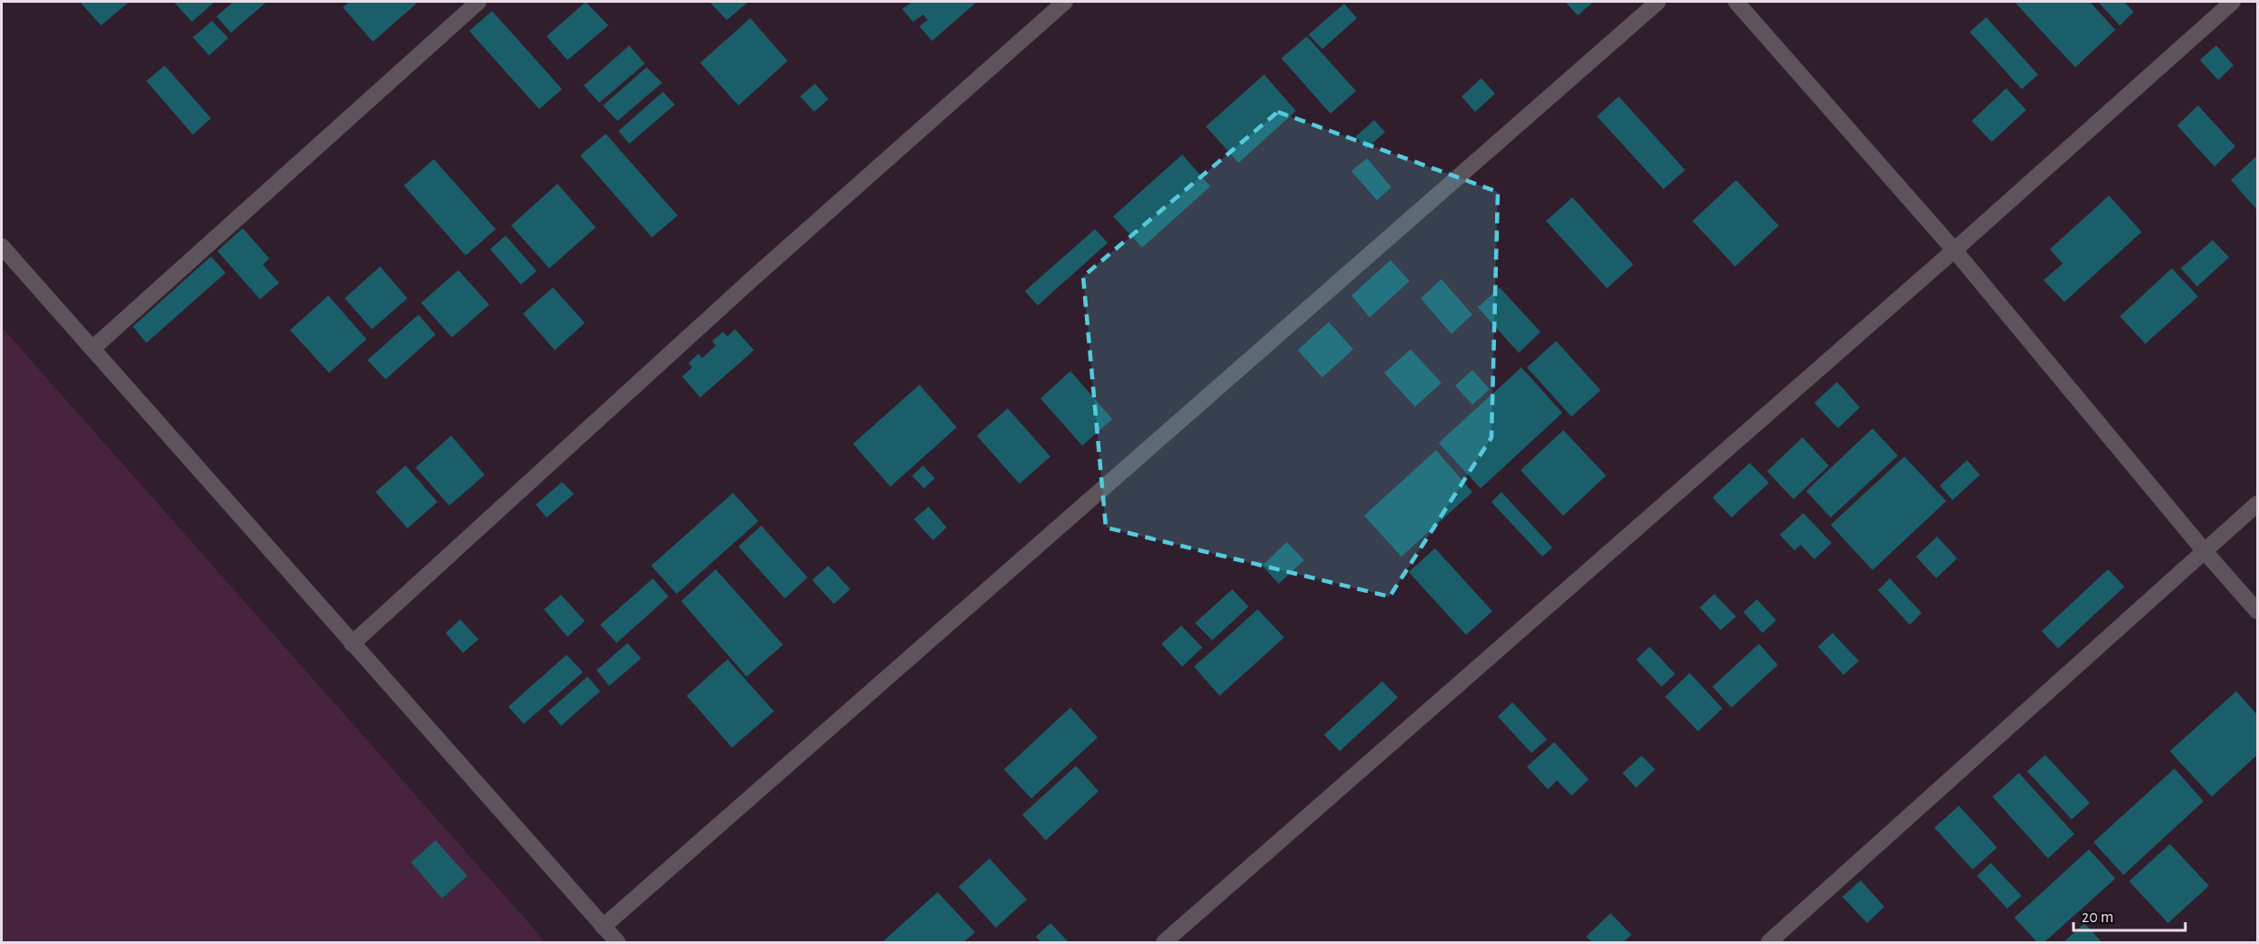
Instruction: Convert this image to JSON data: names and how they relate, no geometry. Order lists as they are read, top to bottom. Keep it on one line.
{"scale_bar":"20 m"}
